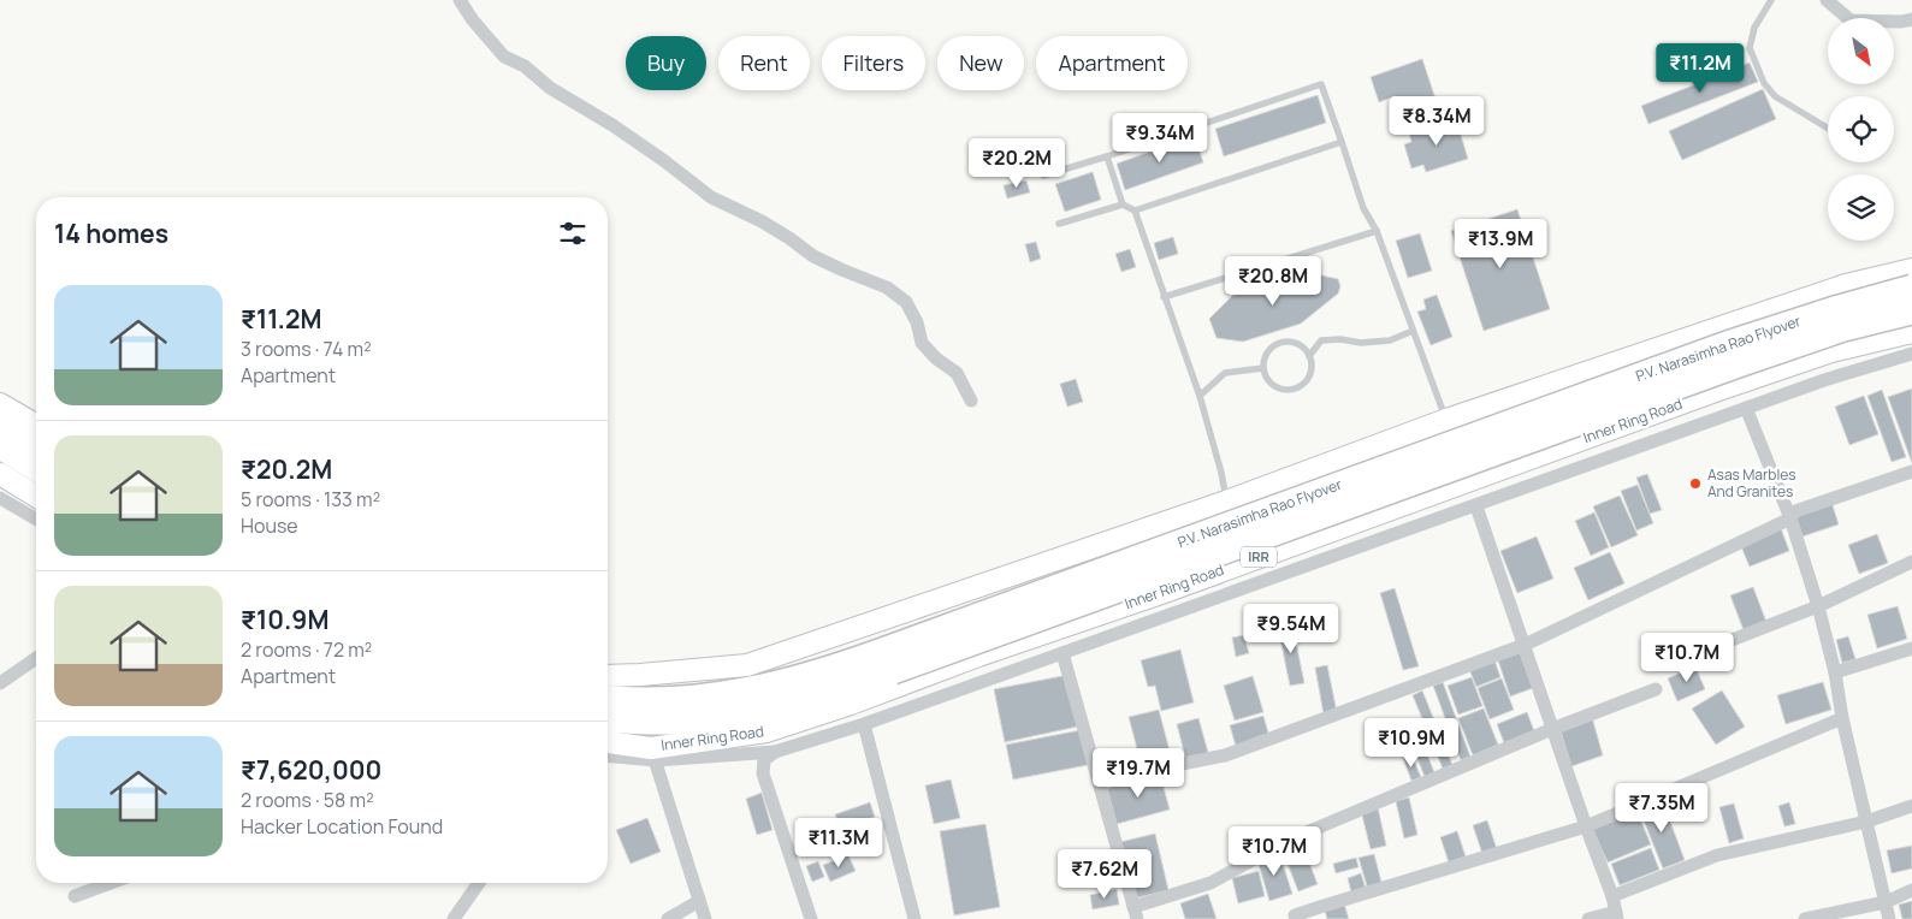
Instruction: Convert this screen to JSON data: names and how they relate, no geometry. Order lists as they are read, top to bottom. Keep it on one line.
{"streets":{"highway":["P.V. Narasimha Rao Flyover"],"main road":["Inner Ring Road","IRR"]},"places":["Asas Marbles And Granites"],"north":"bottom right","page":{"chip":["Buy","Rent","Filters","New","Apartment"],"price":["₹11.2M","₹8.34M","₹9.34M","₹20.2M","₹13.9M","₹20.8M","₹9.54M","₹10.7M","₹10.9M","₹19.7M","₹7.35M","₹11.3M","₹10.7M","₹7.62M"],"heading":"14 homes","list":[{"name":"₹11.2M","note":"3 rooms · 74 m² · Apartment"},{"name":"₹20.2M","note":"5 rooms · 133 m² · House"},{"name":"₹10.9M","note":"2 rooms · 72 m² · Apartment"},{"name":"₹7,620,000","note":"2 rooms · 58 m² · Hacker Location Found"}]}}
